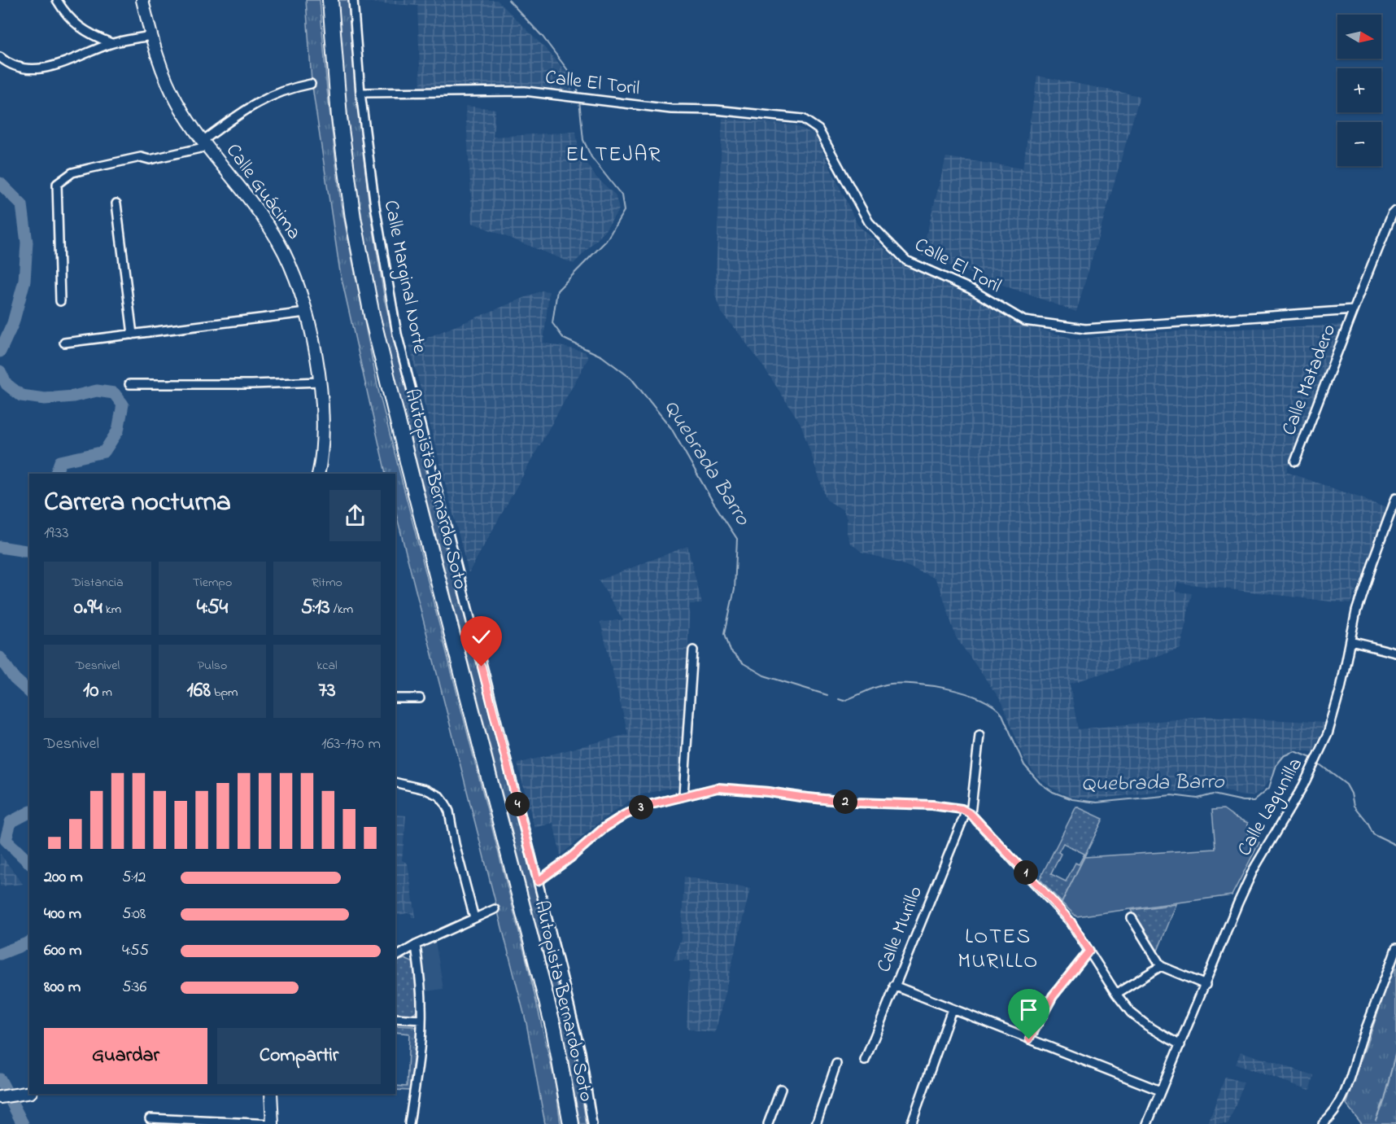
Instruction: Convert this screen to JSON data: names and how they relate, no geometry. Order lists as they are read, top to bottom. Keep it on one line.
{"streets":{"highway":["Autopista Bernardo Soto"],"main road":["Calle Guácima"],"street":["Calle El Toril","Calle Marginal Norte","Calle Matadero","Calle Lagunilla","Calle Murillo"]},"crossings":[["Calle El Toril","Calle Marginal Norte"],["Calle El Toril","Calle Matadero"]],"districts":["EL TEJAR","LOTES MURILLO"],"water":["Quebrada Barro"],"north":"right","page":{"map_buttons":["+","−"],"heading":["Carrera nocturna","19:33"],"stats":[["Distancia","0.94 km"],["Tiempo","4:54"],["Ritmo","5:13 /km"],["Desnivel","10 m"],["Pulso","168 bpm"],["kcal","73"]],"chart":["Desnivel","163–170 m"],"pins":["2","4","3","1"],"list":[{"name":"200 m","note":"5:12"},{"name":"400 m","note":"5:08"},{"name":"600 m","note":"4:55"},{"name":"800 m","note":"5:36"}],"buttons":["Guardar","Compartir"]}}
